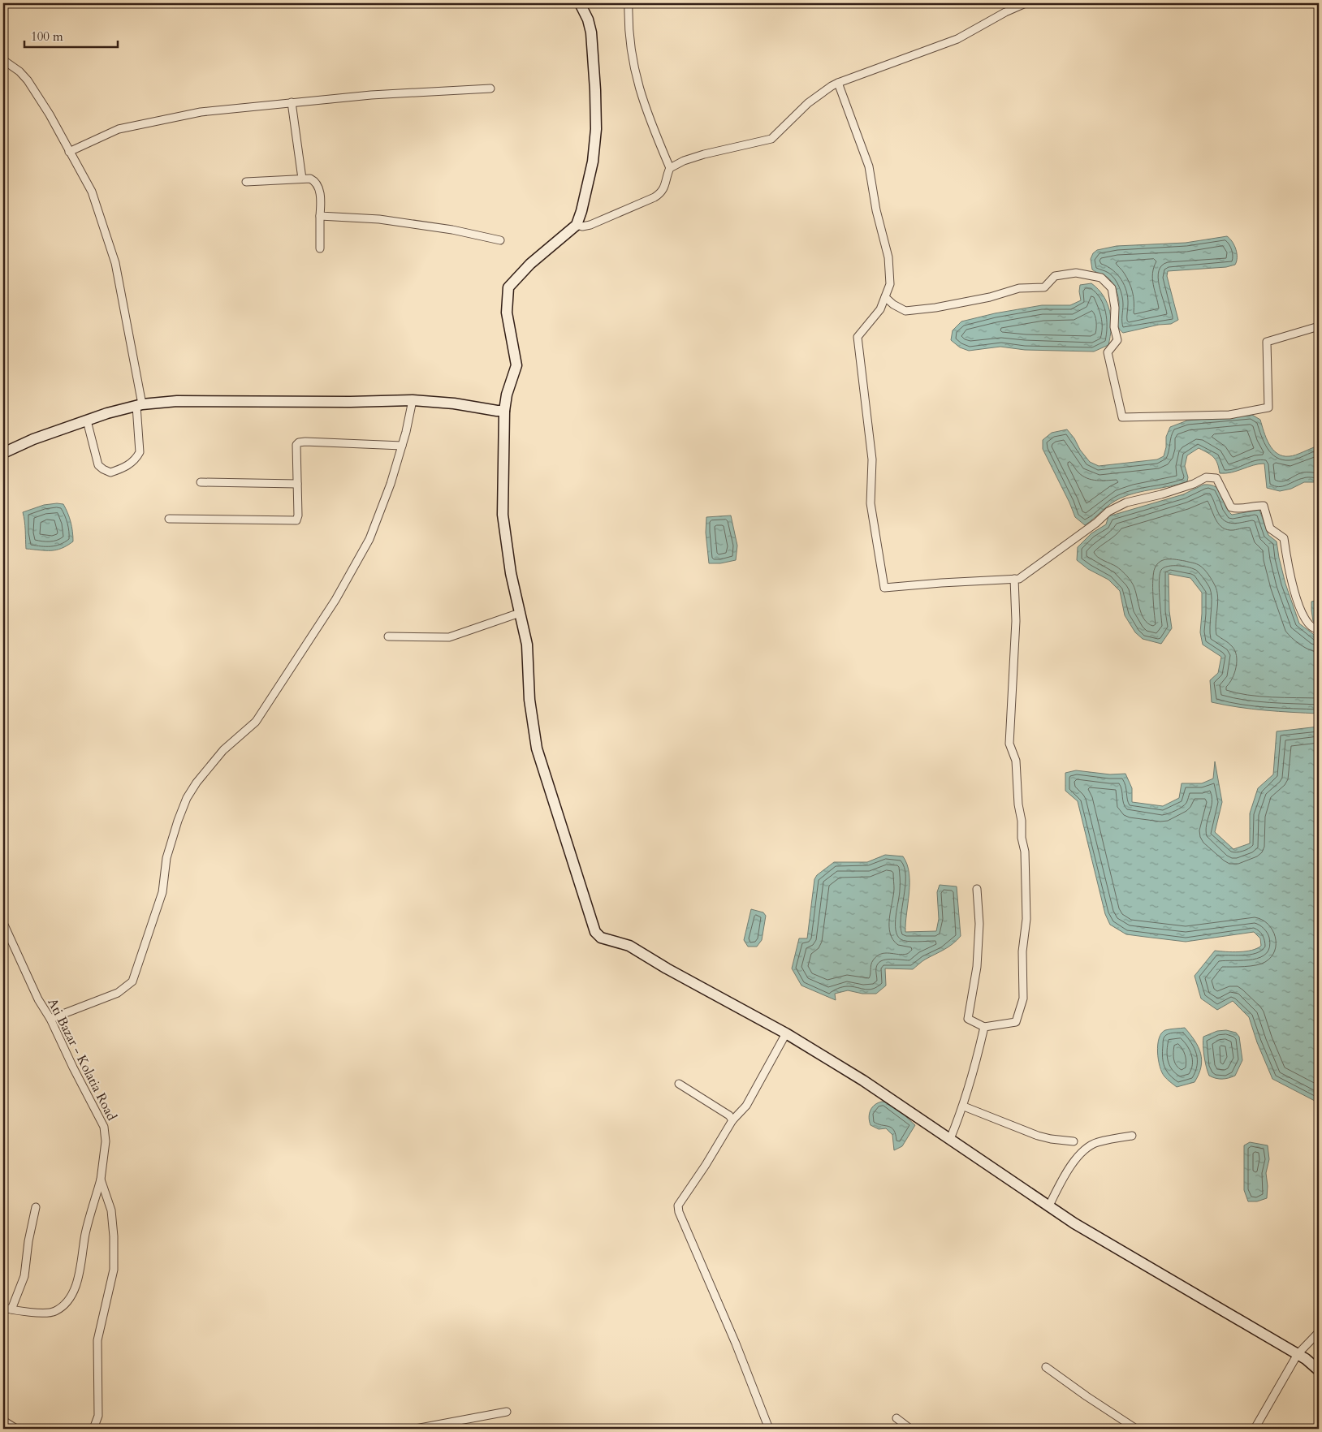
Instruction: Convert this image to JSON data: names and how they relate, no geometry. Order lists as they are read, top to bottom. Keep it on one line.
{"streets":{"street":["Ati Bazar - Kolatia Road"]},"scale_bar":"100 m"}
